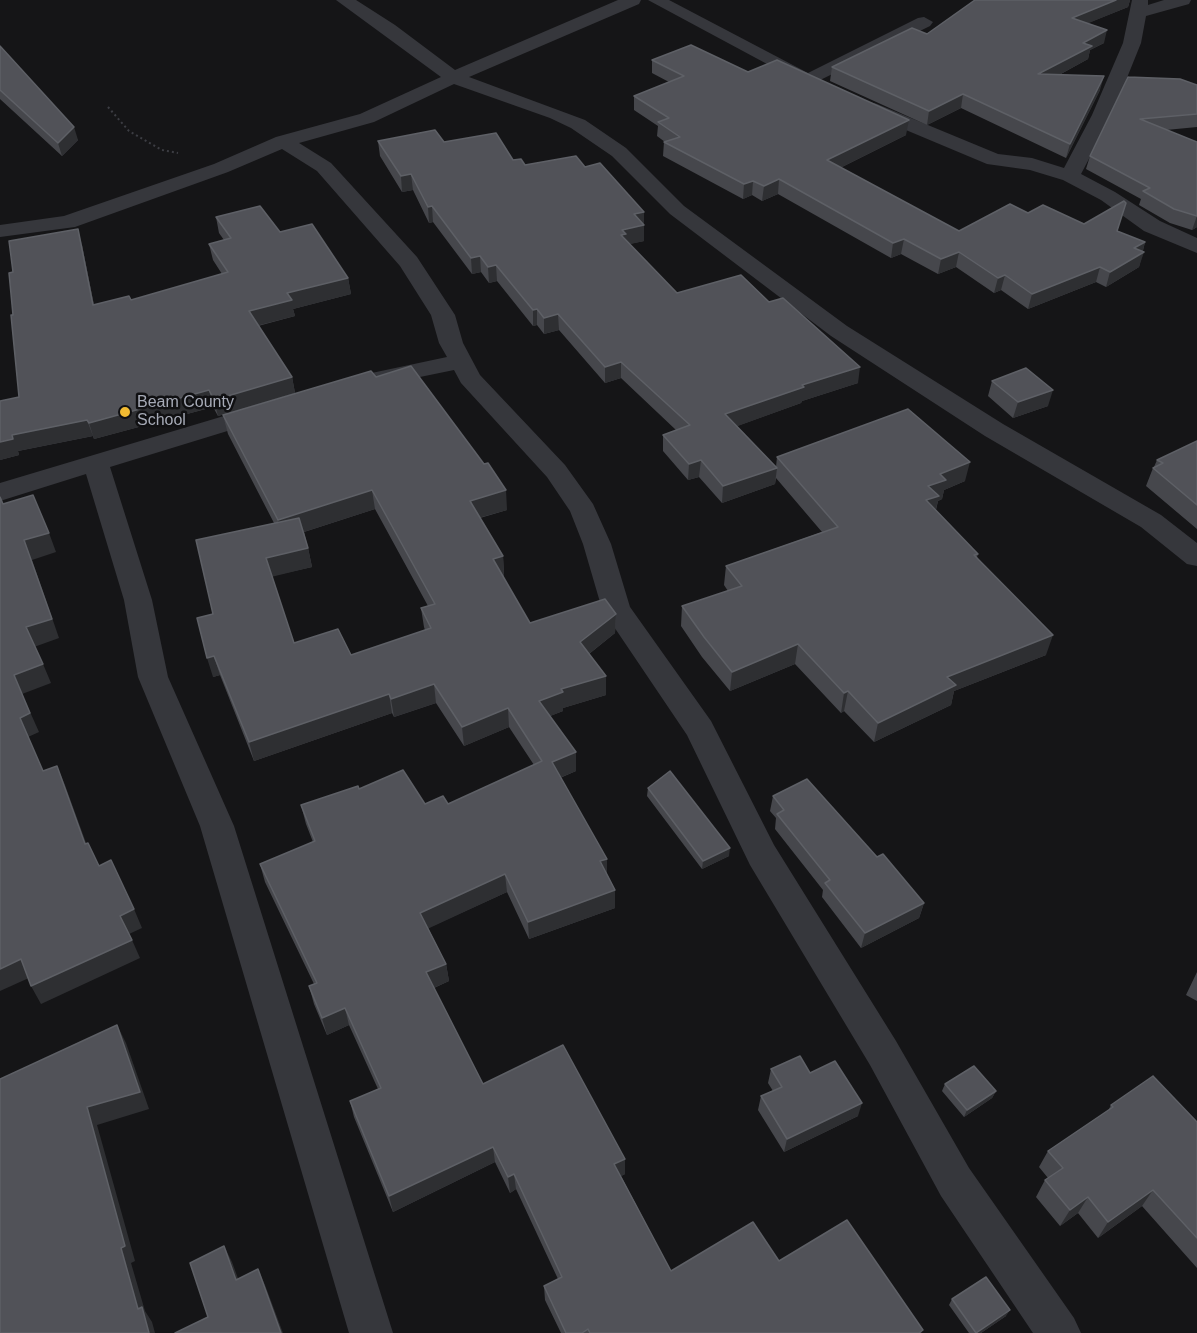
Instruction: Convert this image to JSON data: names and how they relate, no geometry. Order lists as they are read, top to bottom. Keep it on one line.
{"places":["Beam County School"]}
